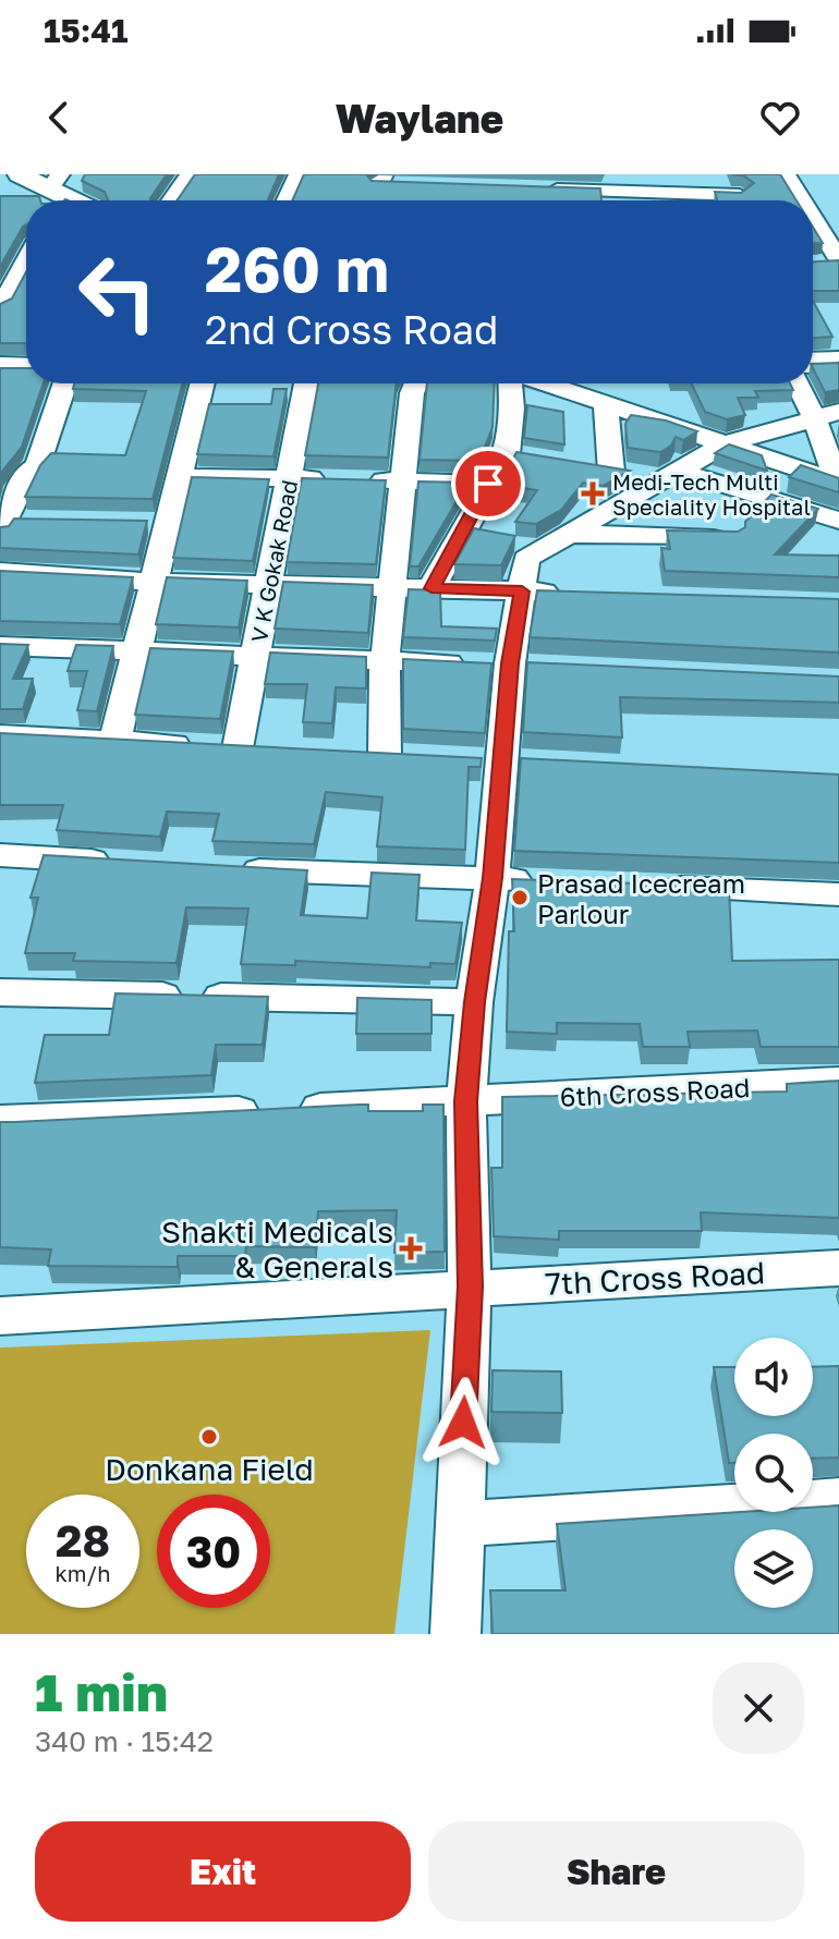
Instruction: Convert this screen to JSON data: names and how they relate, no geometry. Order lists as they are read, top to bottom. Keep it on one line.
{"streets":{"street":["V K Gokak Road","6th Cross Road","7th Cross Road"]},"places":{"health":["Medi-Tech Multi Speciality Hospital","Shakti Medicals & Generals"],"other":["Prasad Icecream Parlour","Donkana Field"]},"page":{"status":"15:41","header":"Waylane","turn":["260 m","2nd Cross Road"],"speed":"28 km/h","limit":"30","heading":["1 min","340 m · 15:42"],"buttons":["Exit","Share"]}}
